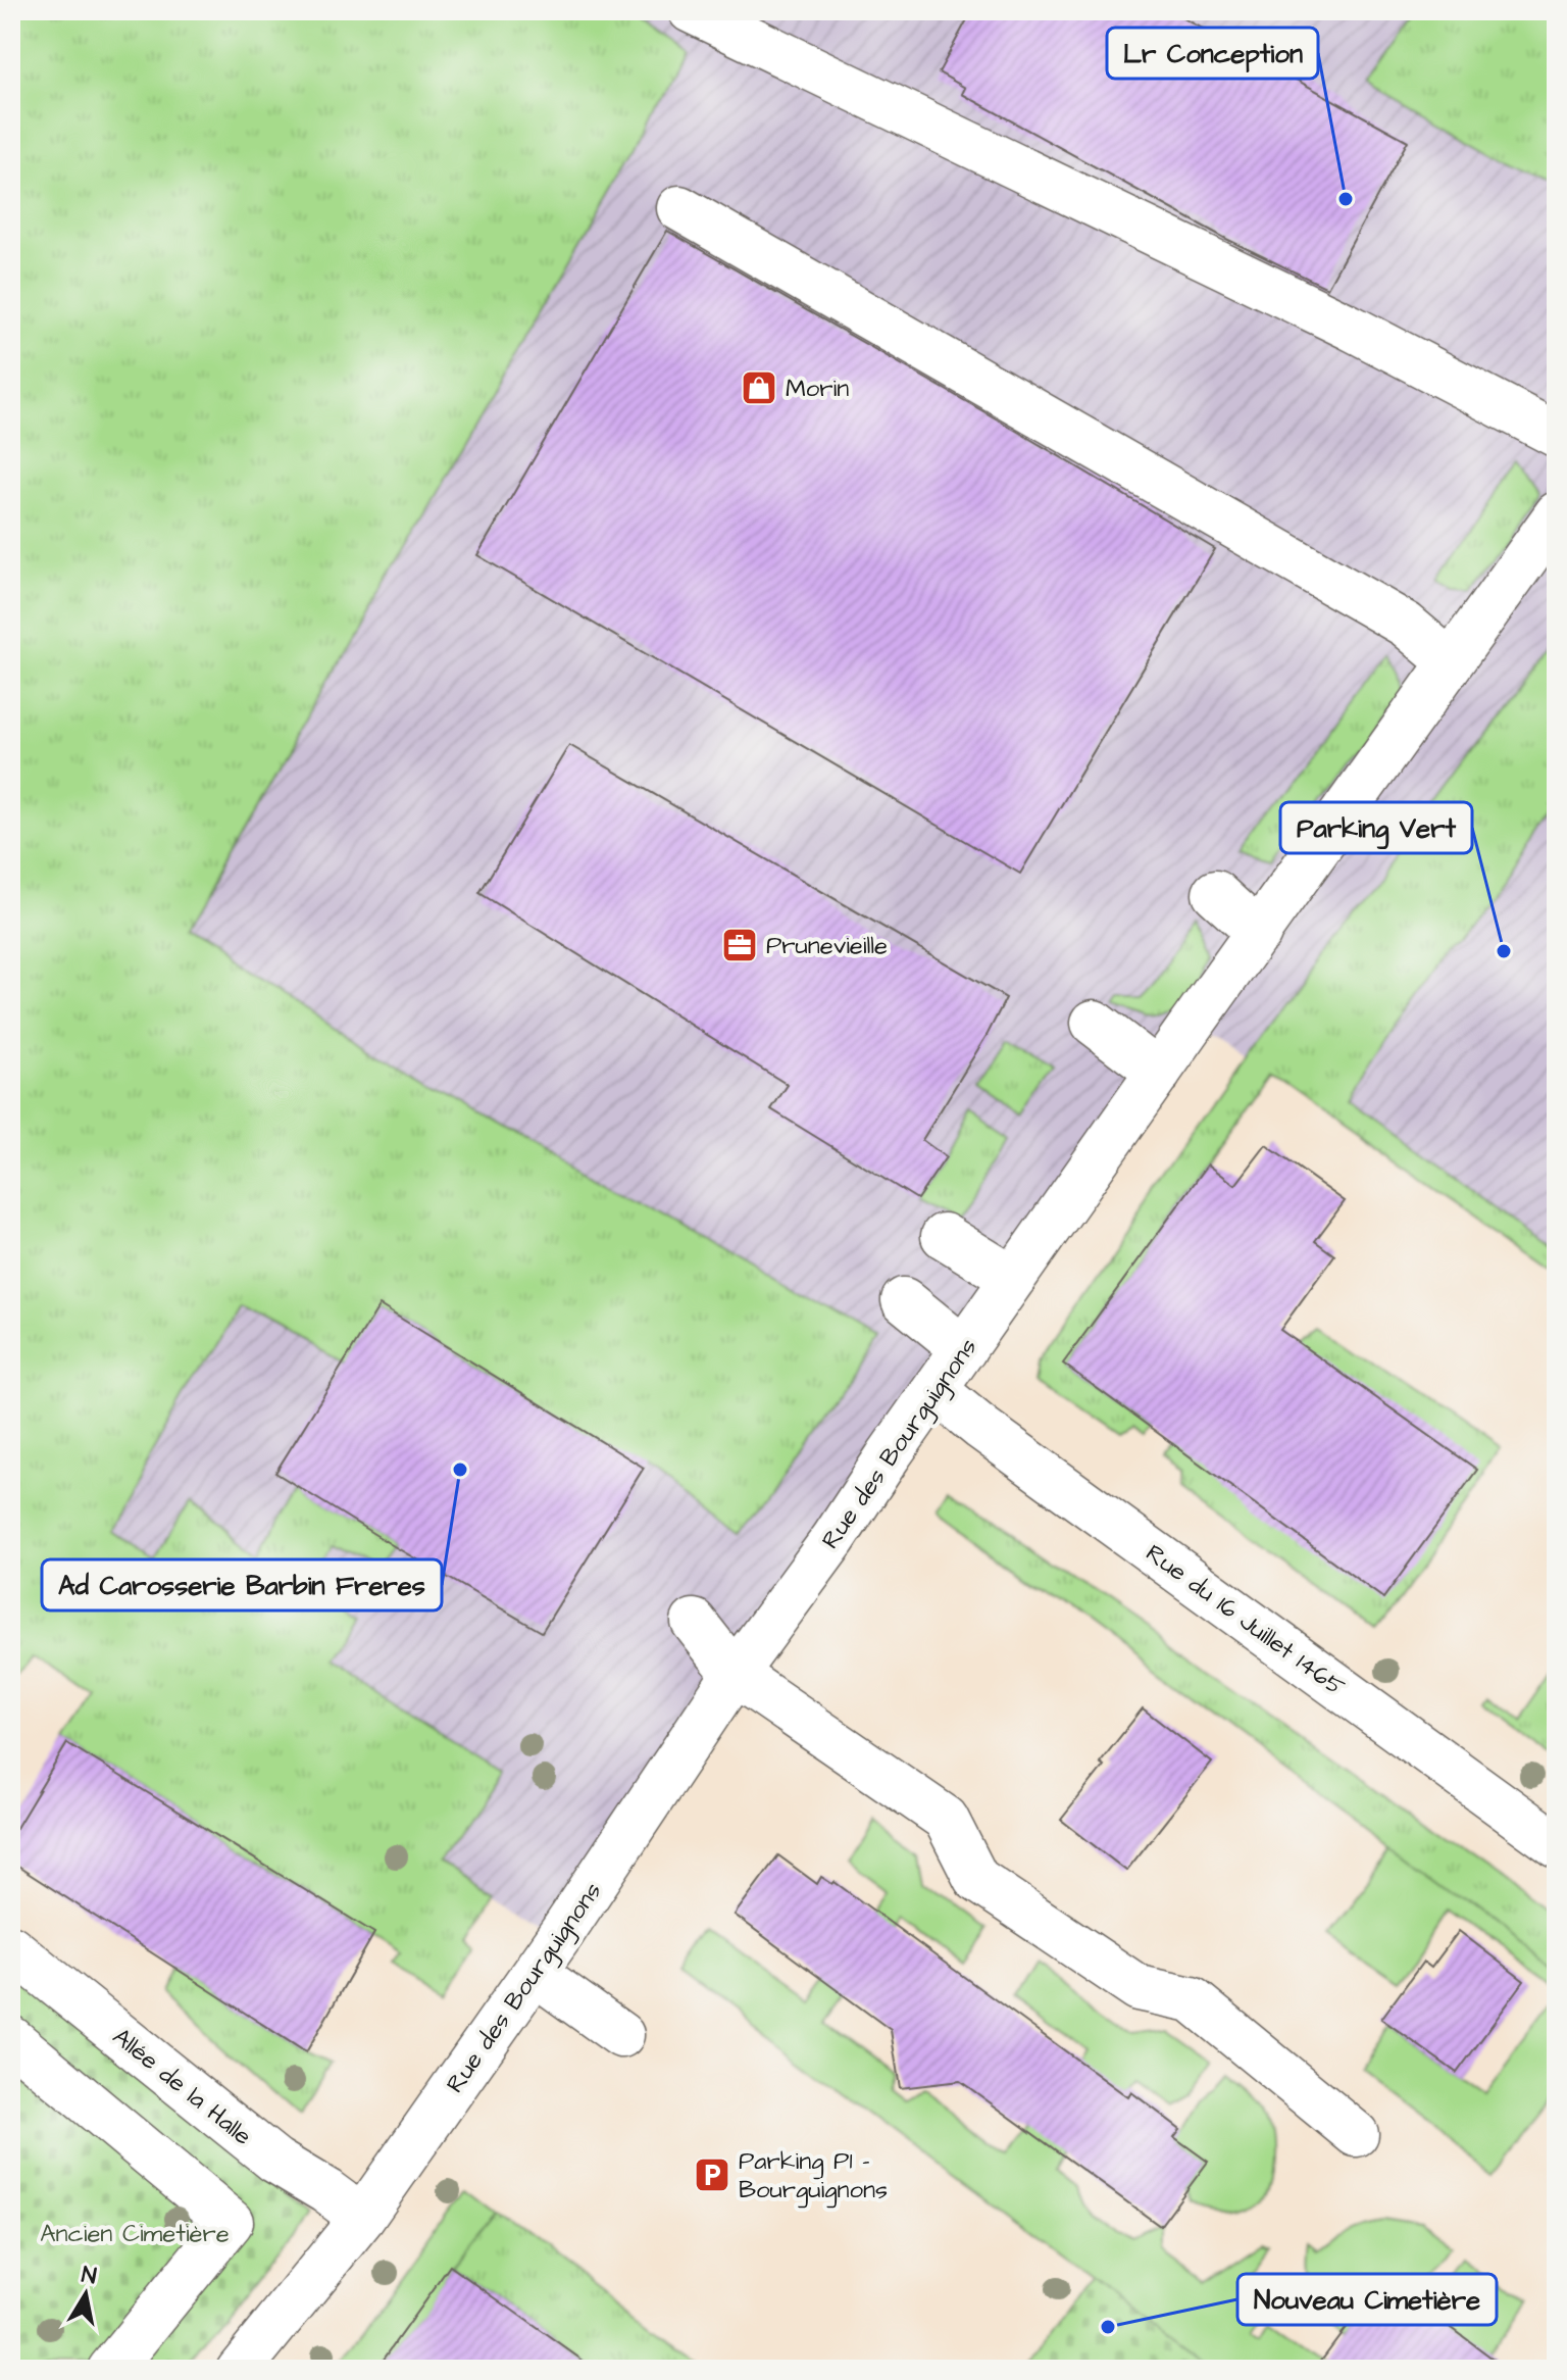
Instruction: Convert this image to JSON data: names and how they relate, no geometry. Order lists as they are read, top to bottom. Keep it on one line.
{"streets":{"street":["Rue des Bourguignons","Rue du 16 Juillet 1465","Allée de la Halle"]},"crossings":[["Rue des Bourguignons","Rue du 16 Juillet 1465"],["Rue des Bourguignons","Allée de la Halle"]],"parks":["Ancien Cimetière"],"places":{"other":["Lr Conception","Parking Vert","Ad Carosserie Barbin Freres","Nouveau Cimetière"],"shop":["Morin"],"office":["Prunevieille"],"parking":["Parking P1 - Bourguignons"]},"north":"top"}
